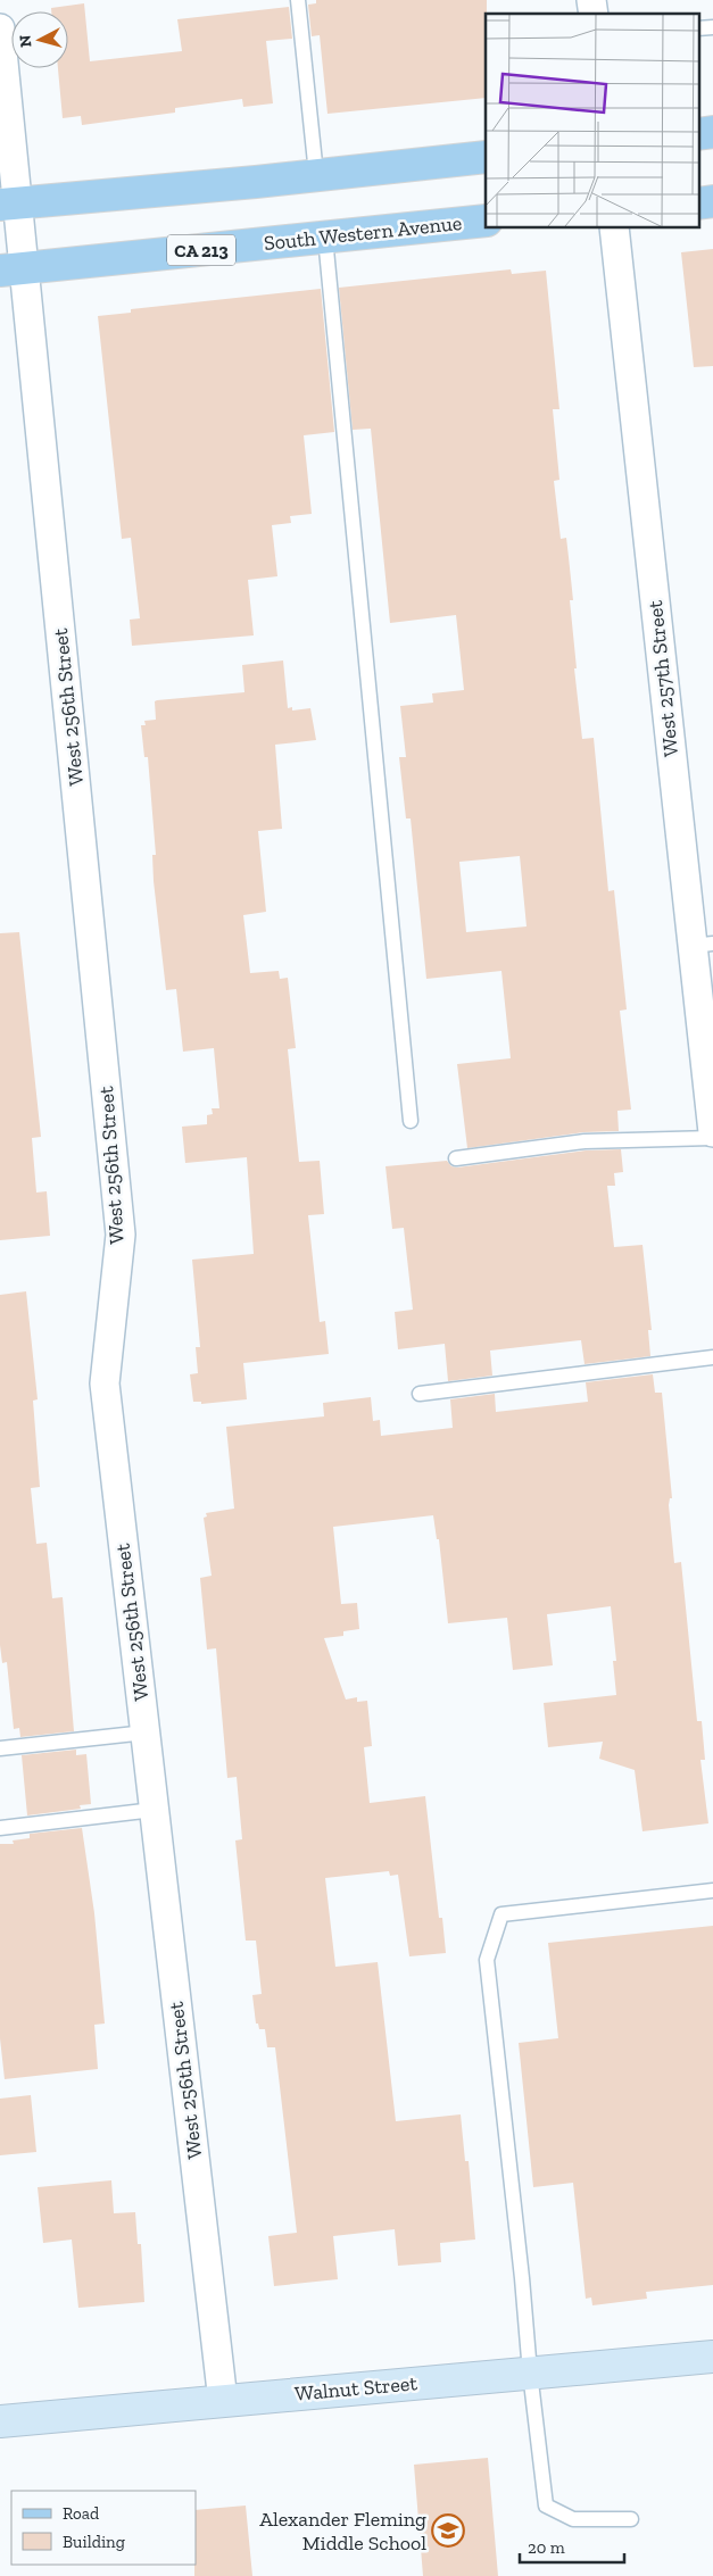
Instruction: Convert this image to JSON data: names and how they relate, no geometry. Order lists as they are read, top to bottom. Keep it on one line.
{"streets":{"main road":["South Western Avenue","CA 213"],"street":["West 257th Street","West 256th Street","Walnut Street"]},"crossings":[["South Western Avenue","West 256th Street"],["West 256th Street","Walnut Street"]],"places":{"school or university":["Alexander Fleming Middle School"]},"legend":["Road","Building"],"scale_bar":"20 m","north":"left"}
